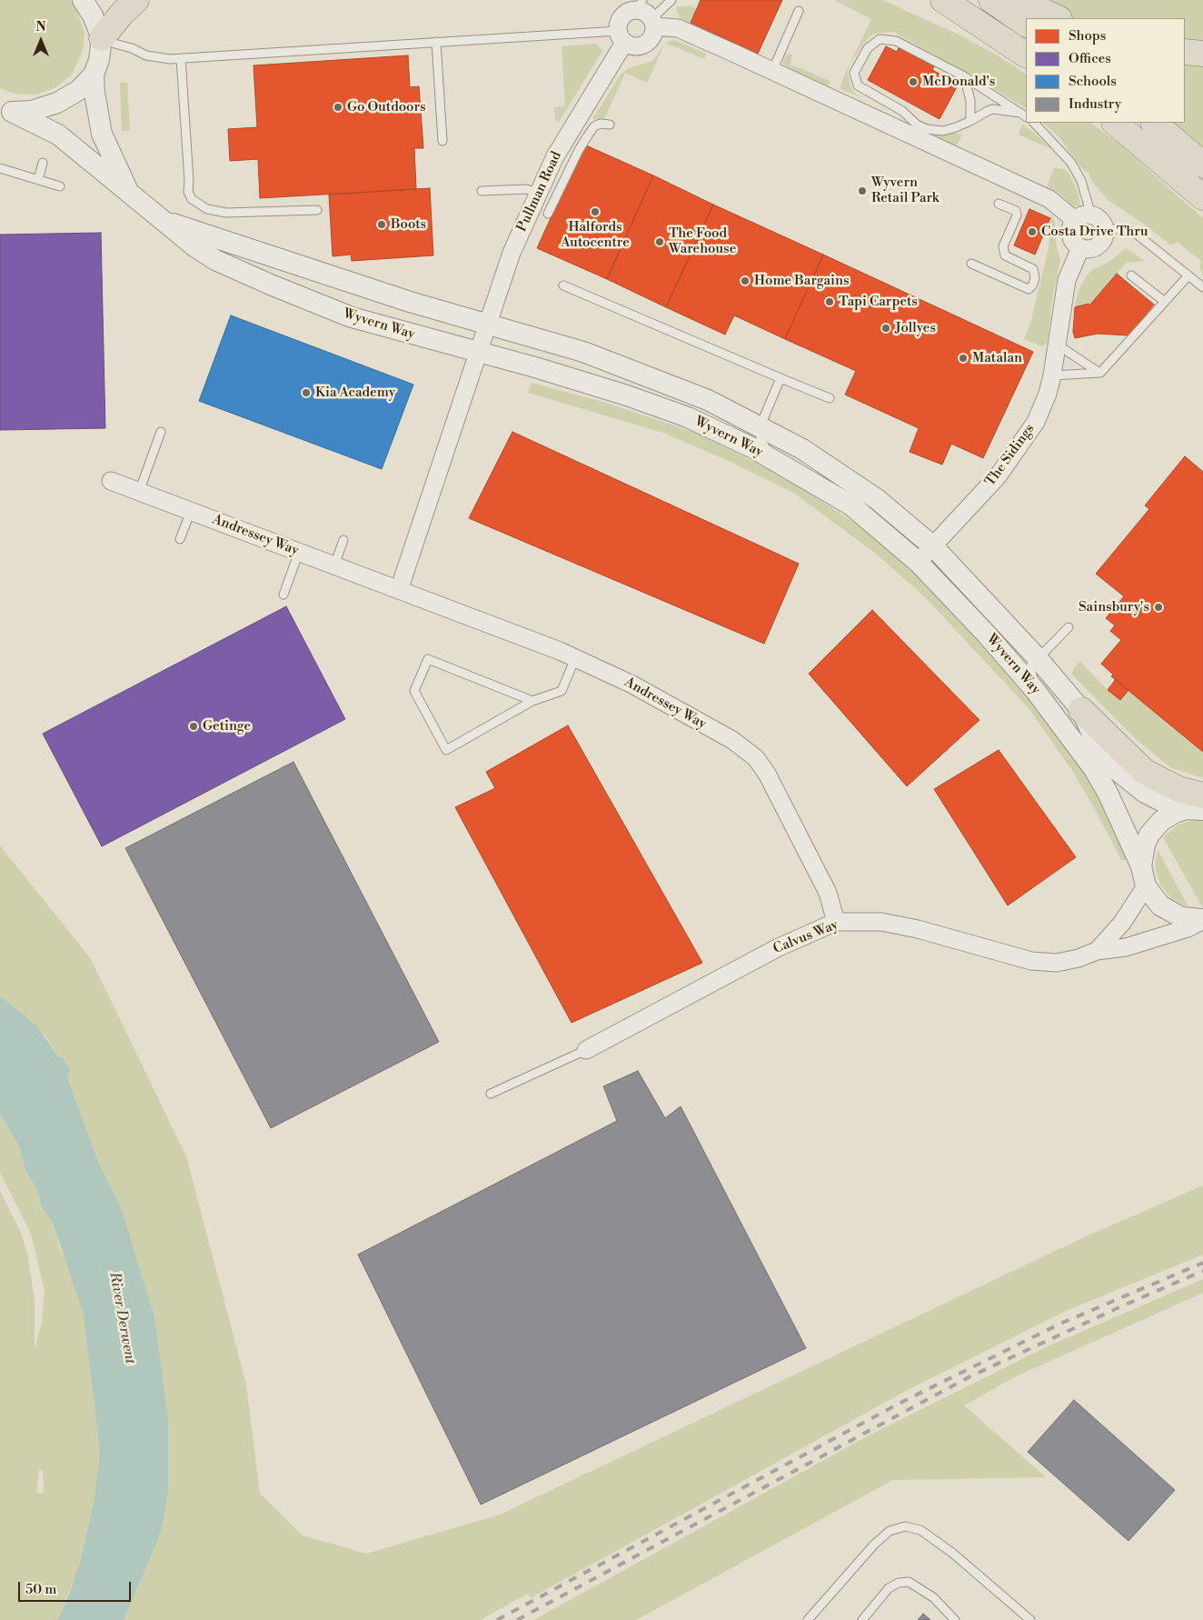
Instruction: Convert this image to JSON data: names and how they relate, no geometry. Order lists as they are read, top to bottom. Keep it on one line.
{"streets":{"street":["Pullman Road","Wyvern Way","The Sidings","Andressey Way","Calvus Way"]},"crossings":[["Pullman Road","Wyvern Way"],["Wyvern Way","The Sidings"],["Andressey Way","Calvus Way"]],"water":["River Derwent"],"places":["McDonald's","Go Outdoors","Wyvern Retail Park","Halfords Autocentre","Boots","Costa Drive Thru","The Food Warehouse","Home Bargains","Tapi Carpets","Jollyes","Matalan","Kia Academy","Sainsbury's","Getinge"],"legend":["Shops","Offices","Schools","Industry"],"scale_bar":"50 m","north":"top"}
